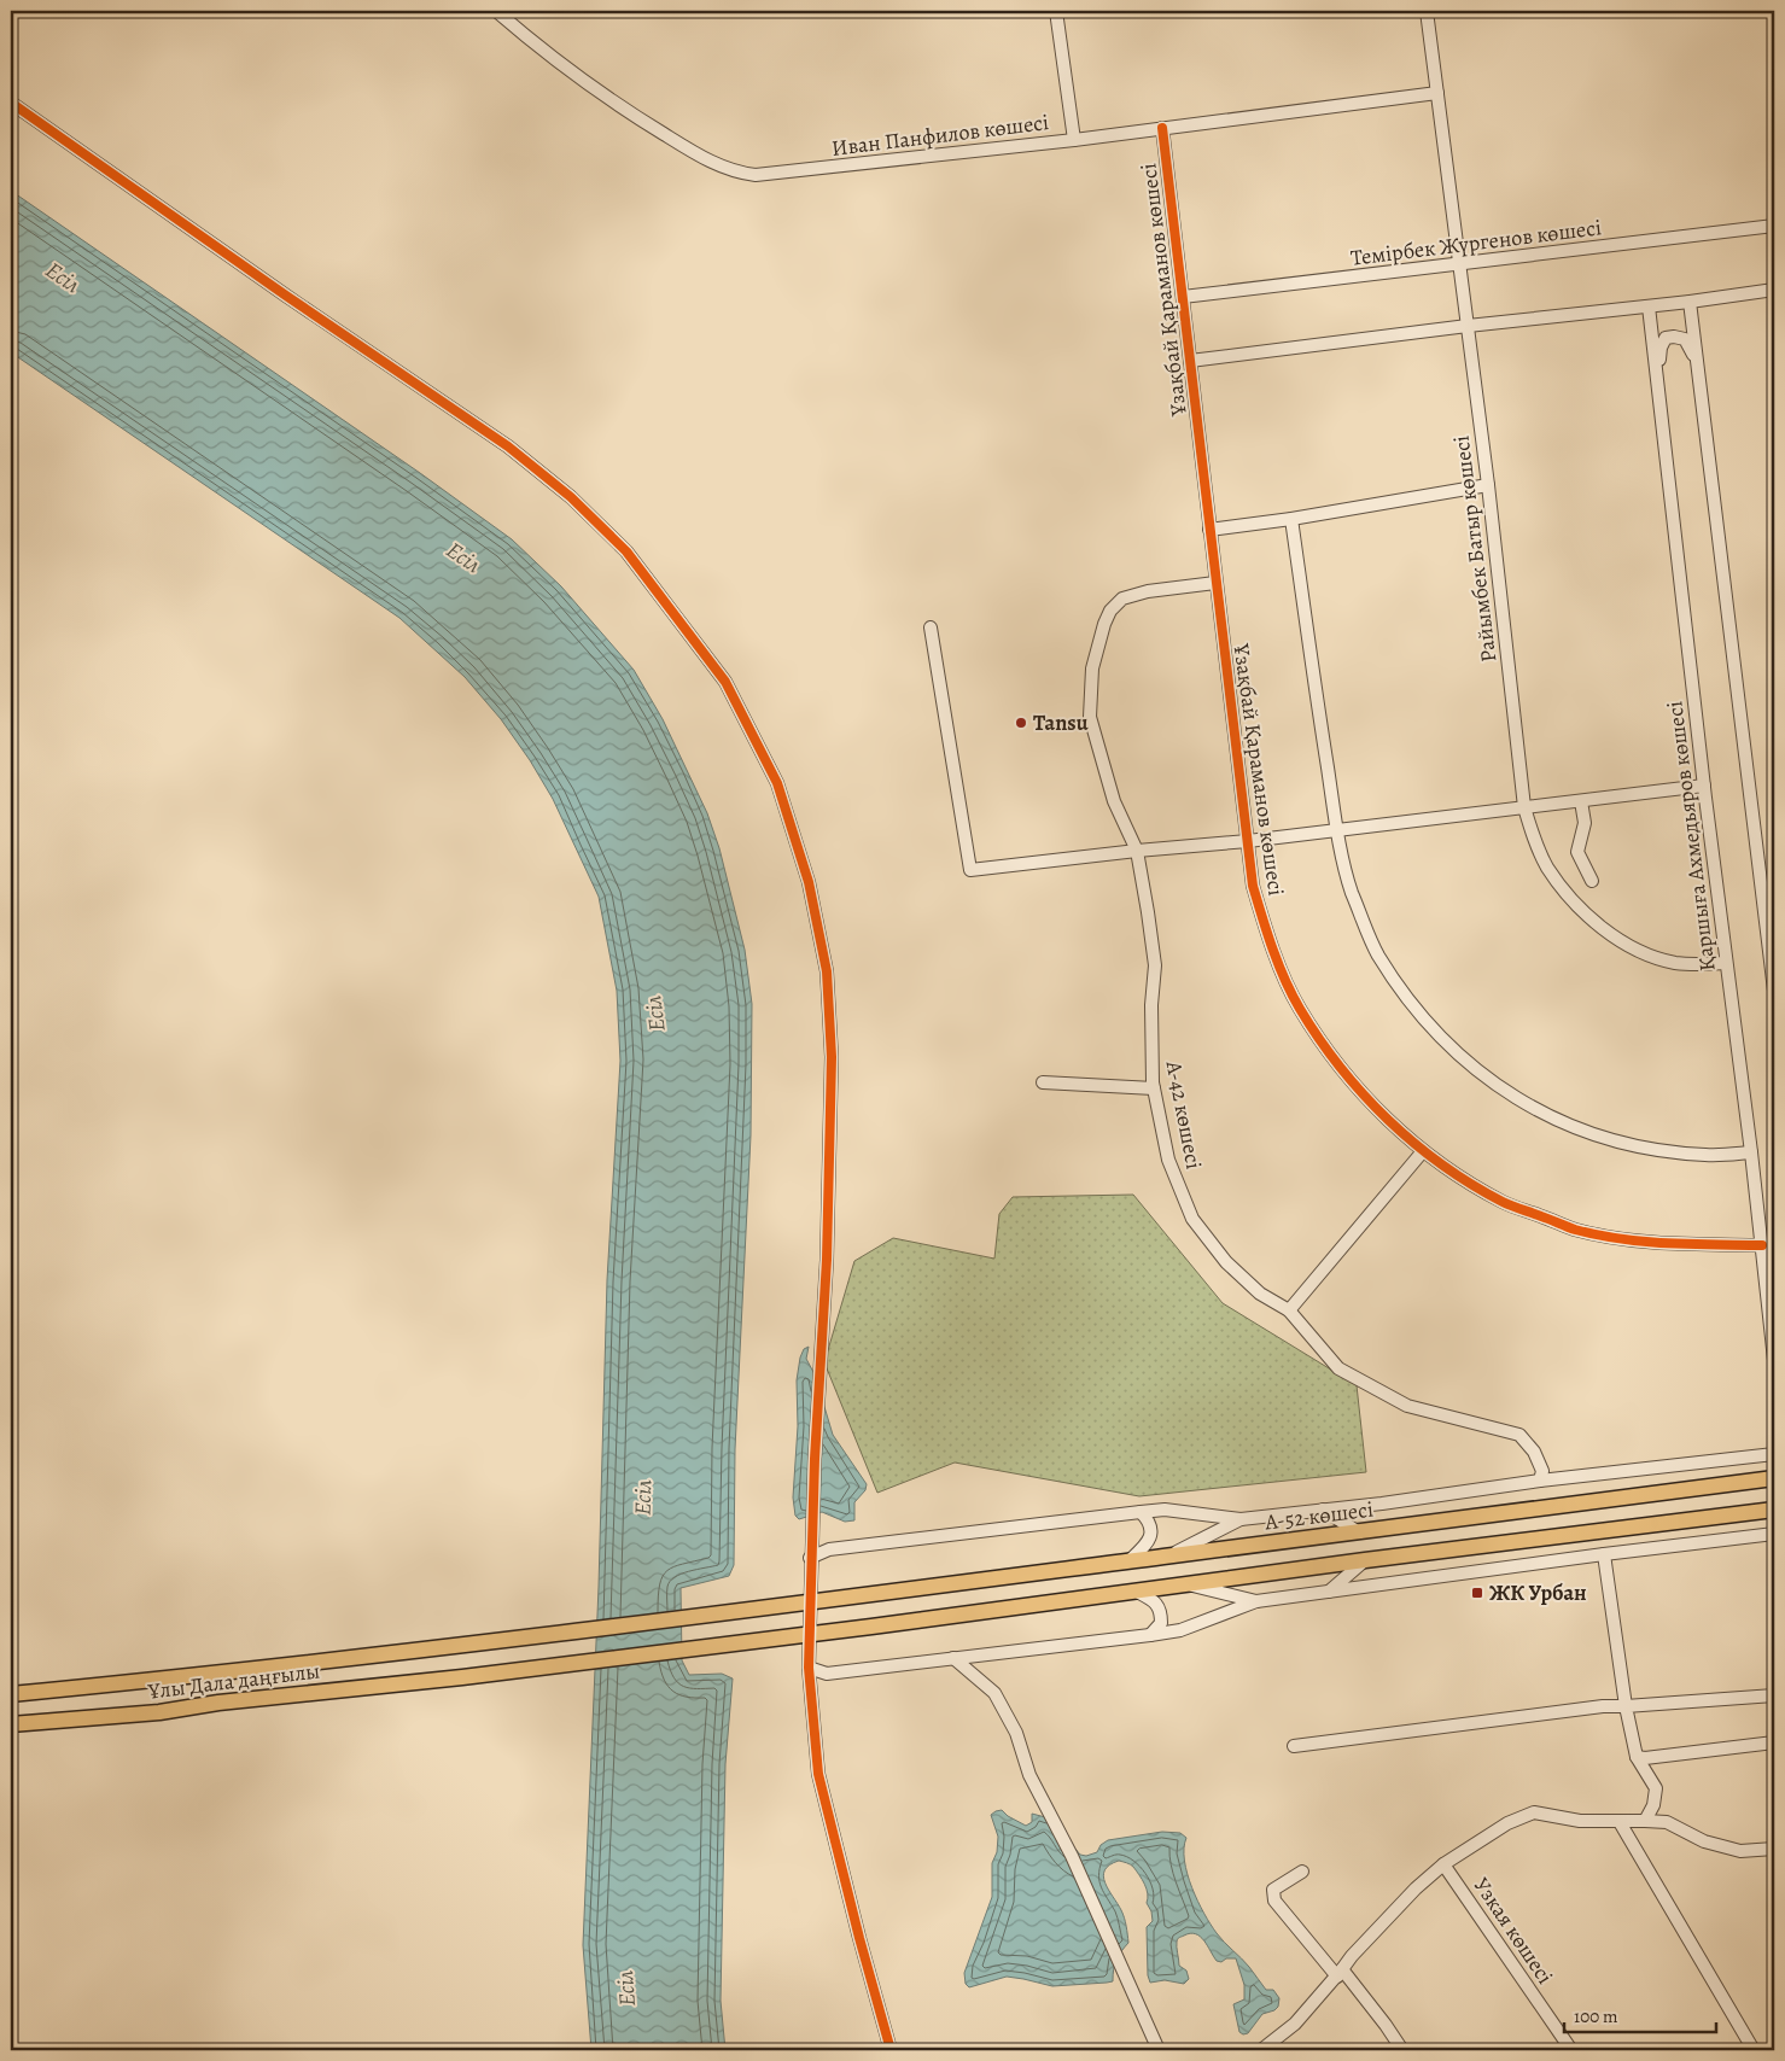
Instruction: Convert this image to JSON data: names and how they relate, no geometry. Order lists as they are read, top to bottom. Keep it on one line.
{"streets":{"main road":["А-52 көшесі","Ұлы Дала даңғылы"],"street":["Иван Панфилов көшесі","Темірбек Жүргенов көшесі","Ұзақбай Қараманов көшесі","Райымбек Батыр көшесі","Қаршыға Ахмедьяров көшесі","А-42 көшесі","Узкая көшесі"]},"crossings":[["Иван Панфилов көшесі","Ұзақбай Қараманов көшесі"],["Иван Панфилов көшесі","Райымбек Батыр көшесі"],["Темірбек Жүргенов көшесі","Ұзақбай Қараманов көшесі"],["Темірбек Жүргенов көшесі","Райымбек Батыр көшесі"],["Ұзақбай Қараманов көшесі","Қаршыға Ахмедьяров көшесі"],["Ұзақбай Қараманов көшесі","А-42 көшесі"],["Райымбек Батыр көшесі","Қаршыға Ахмедьяров көшесі"],["А-52 көшесі","Ұлы Дала даңғылы"]],"water":["Есіл"],"places":{"other":["Tansu"],"transit":["ЖК Урбан"]},"scale_bar":"100 m"}
